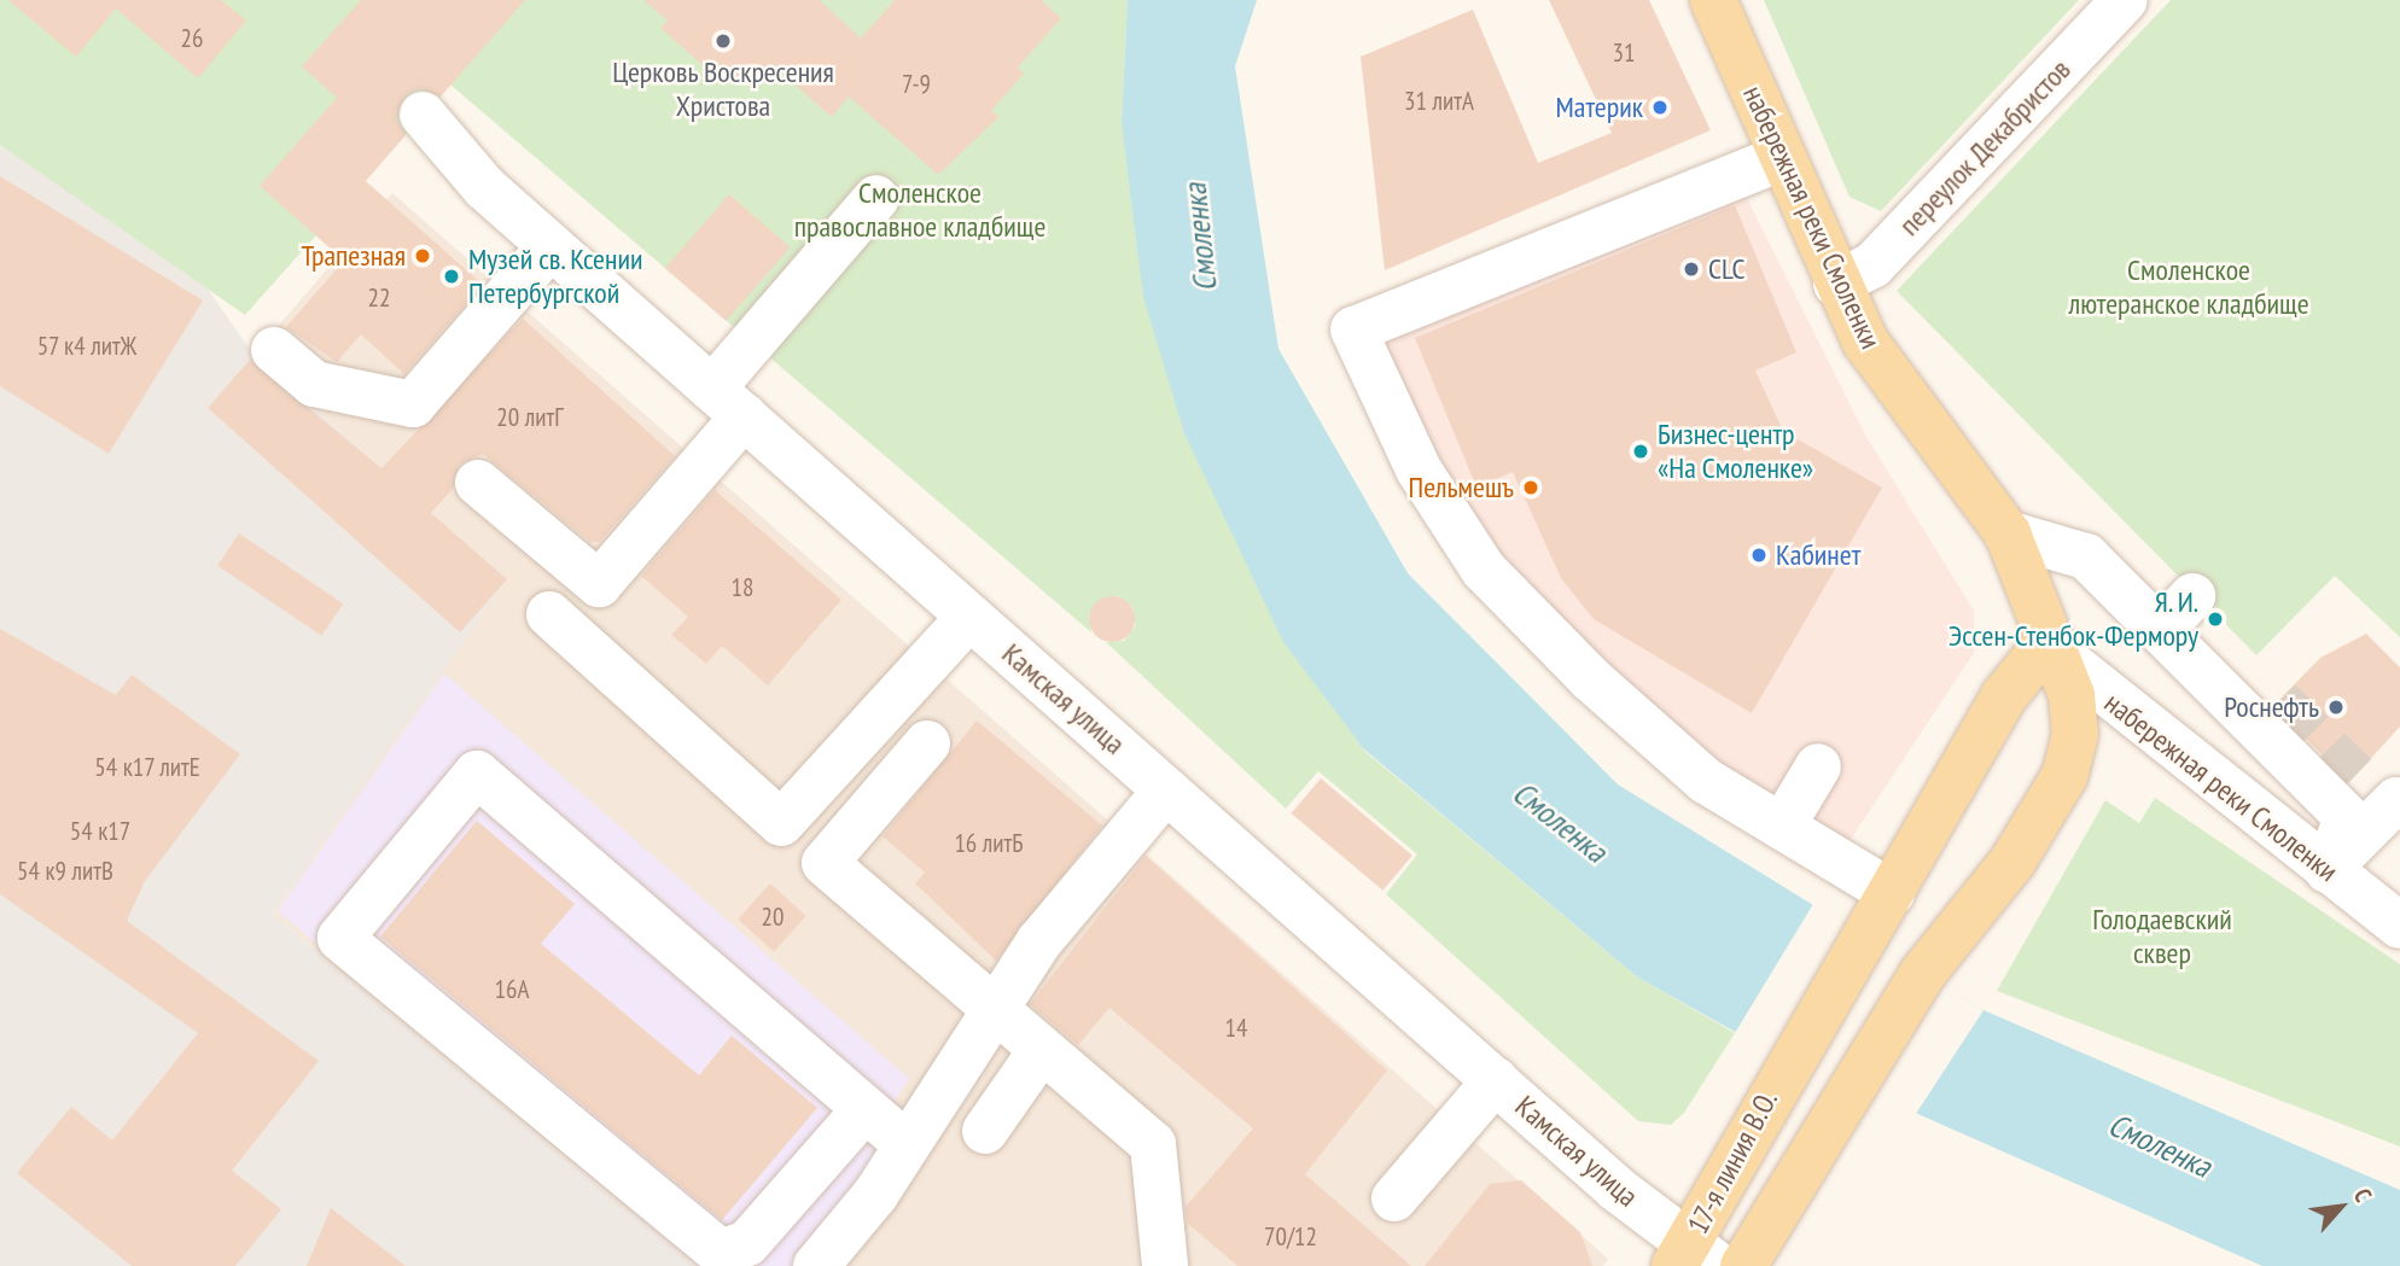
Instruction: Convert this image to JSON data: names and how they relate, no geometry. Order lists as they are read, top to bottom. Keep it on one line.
{"streets":{"main road":["набережная реки Смоленки","17-я линия В.О."],"street":["переулок Декабристов","Камская улица"]},"crossings":[["переулок Декабристов","набережная реки Смоленки"],["Камская улица","17-я линия В.О."]],"water":["Смоленка"],"parks":["Смоленское православное кладбище","Смоленское лютеранское кладбище","Голодаевский сквер"],"places":["Церковь Воскресения Христова","Материк","Трапезная","CLC","Музей св. Ксении Петербургской","Бизнес-центр «На Смоленке»","Пельмешъ","Кабинет","Я. И. Эссен-Стенбок-Фермору","Роснефть"],"house_numbers":["26","31","7-9","31 литА","22","57 к4 литЖ","20 литГ","18","54 к17 литЕ","54 к17","16 литБ","54 к9 литВ","20","16А","14","70/12"],"north":"top right"}
